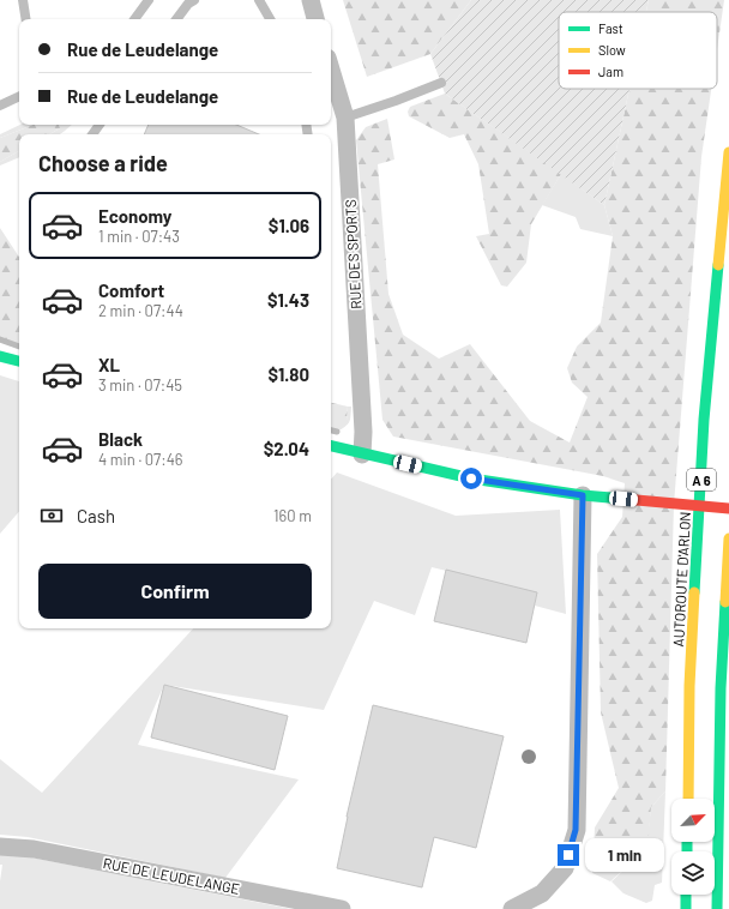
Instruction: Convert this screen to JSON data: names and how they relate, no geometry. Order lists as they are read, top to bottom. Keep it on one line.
{"streets":{"main road":["A 6","AUTOROUTE D'ARLON"],"street":["RUE DES SPORTS","RUE DE LEUDELANGE"]},"legend":["Fast","Slow","Jam"],"north":"top right","page":{"banner":["Rue de Leudelange","Rue de Leudelange"],"heading":"Choose a ride","list":[{"name":"Economy","note":"1 min · 07:43","value":"$1.06"},{"name":"Comfort","note":"2 min · 07:44","value":"$1.43"},{"name":"XL","note":"3 min · 07:45","value":"$1.80"},{"name":"Black","note":"4 min · 07:46","value":"$2.04"}],"pay":["Cash","160 m"],"buttons":"Confirm","bubble":"1 min"}}
